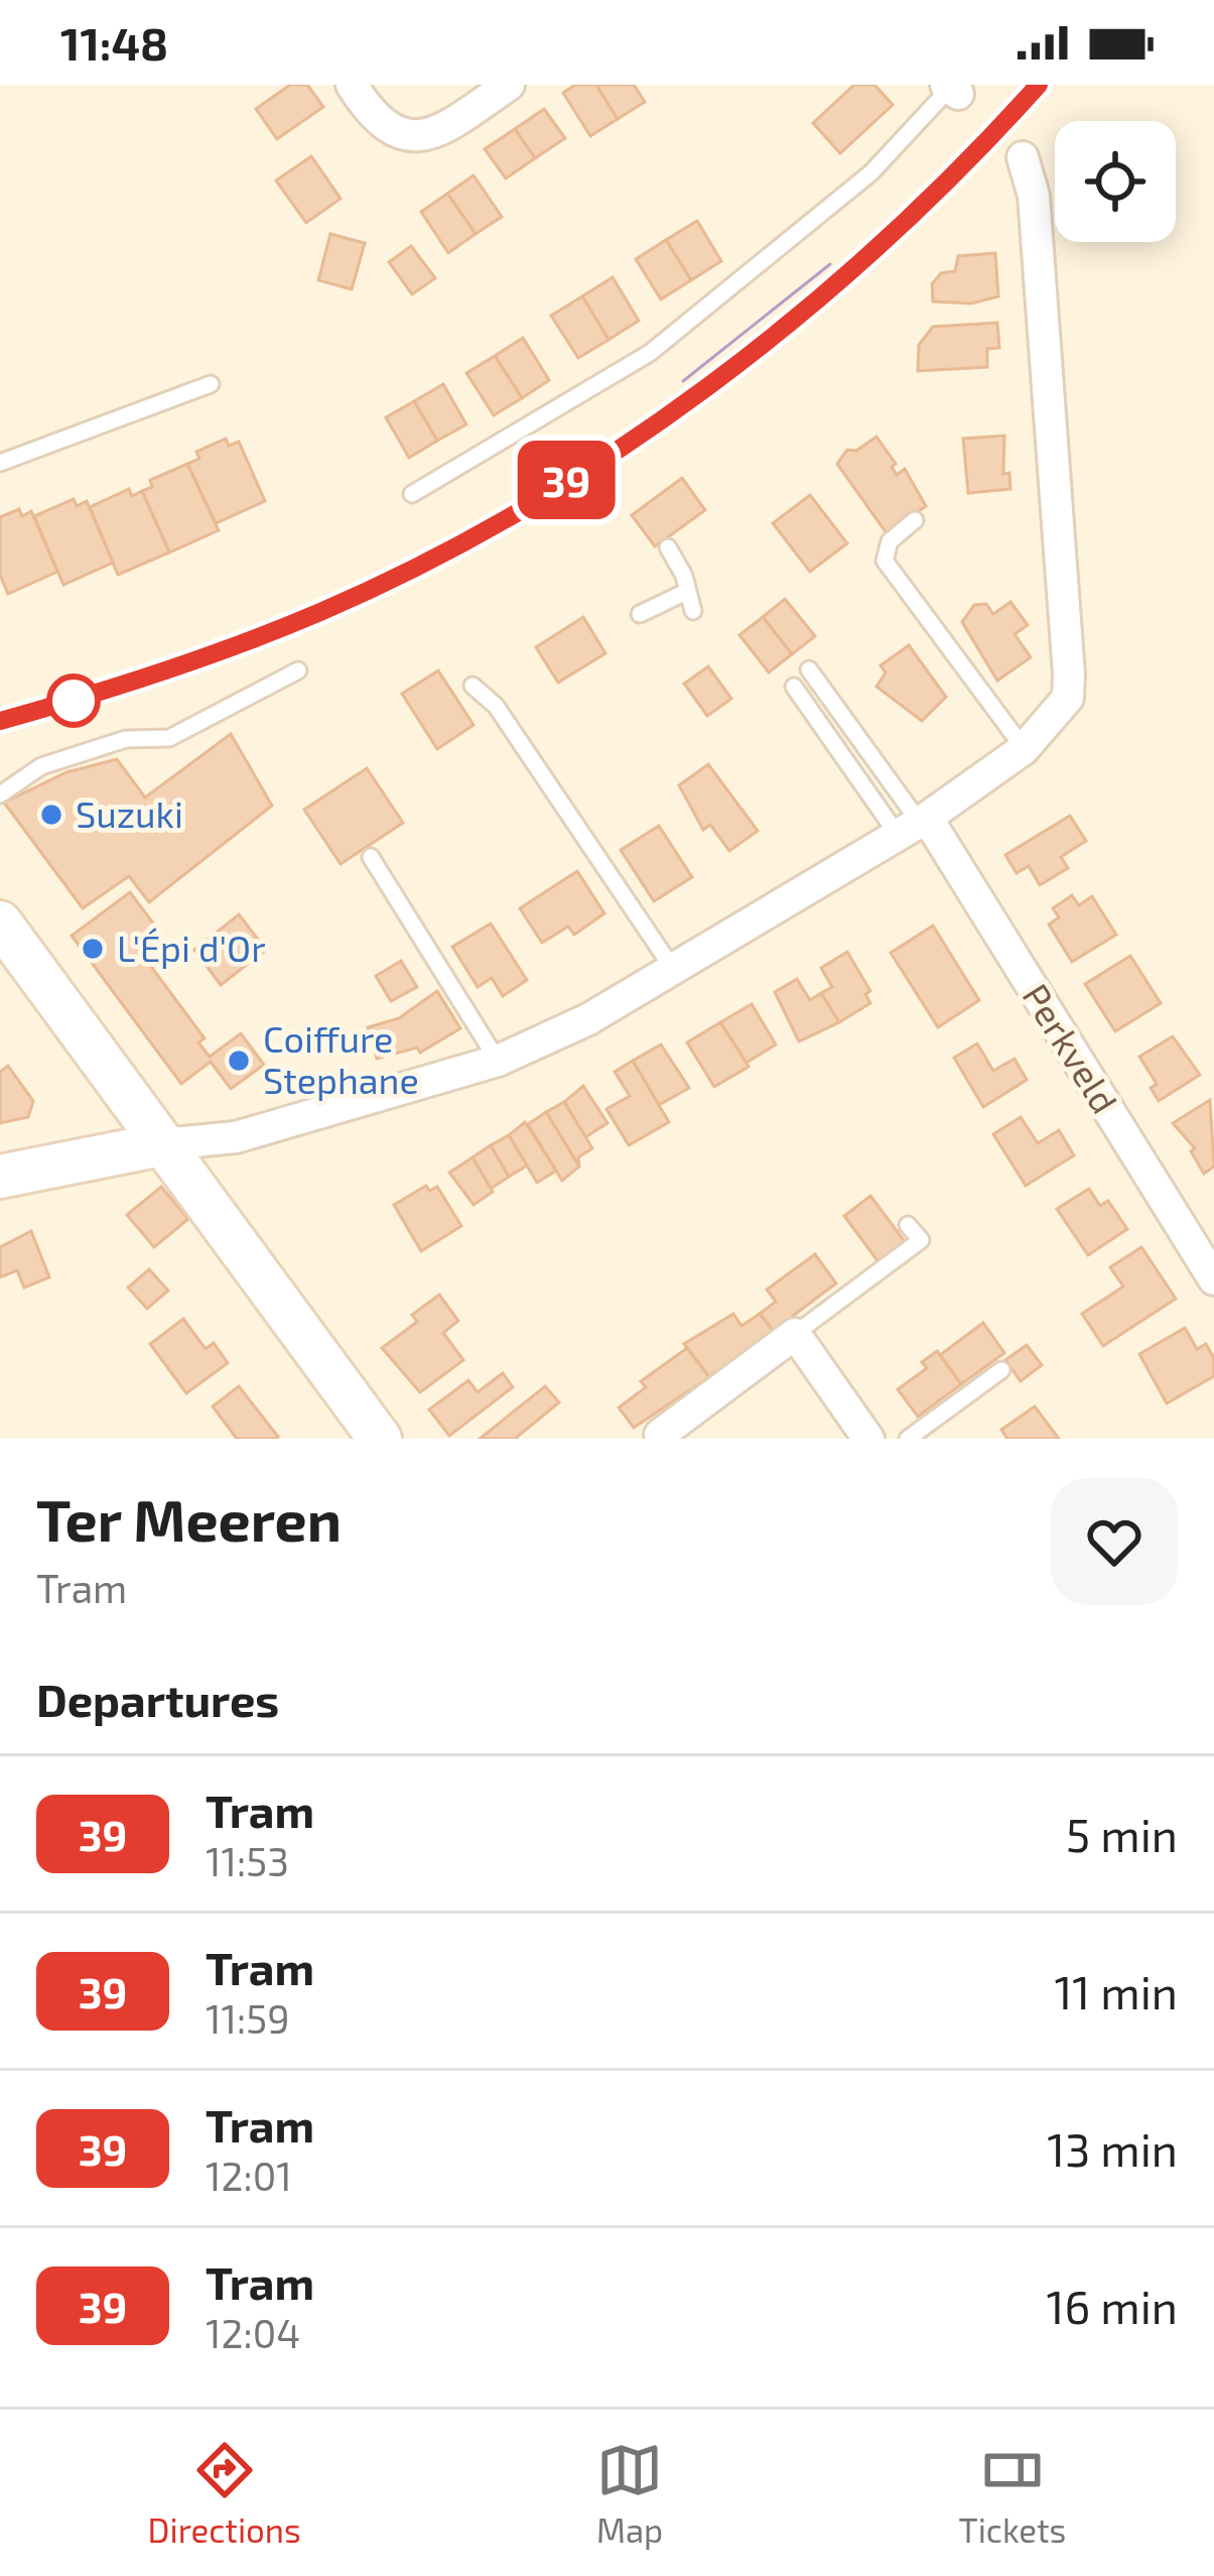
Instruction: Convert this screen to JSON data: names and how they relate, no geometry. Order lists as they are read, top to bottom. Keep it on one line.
{"streets":{"street":["Perkveld"]},"places":["Suzuki","L'Épi d'Or","Coiffure Stephane"],"lines":["tram line 39"],"page":{"status":"11:48","on_map":"39","heading":[["Ter Meeren","Tram"],"Departures"],"list":[{"mark":"39","name":"Tram","note":"11:53","value":"5 min"},{"mark":"39","name":"Tram","note":"11:59","value":"11 min"},{"mark":"39","name":"Tram","note":"12:01","value":"13 min"},{"mark":"39","name":"Tram","note":"12:04","value":"16 min"}],"tabs":["Directions","Map","Tickets"]}}
